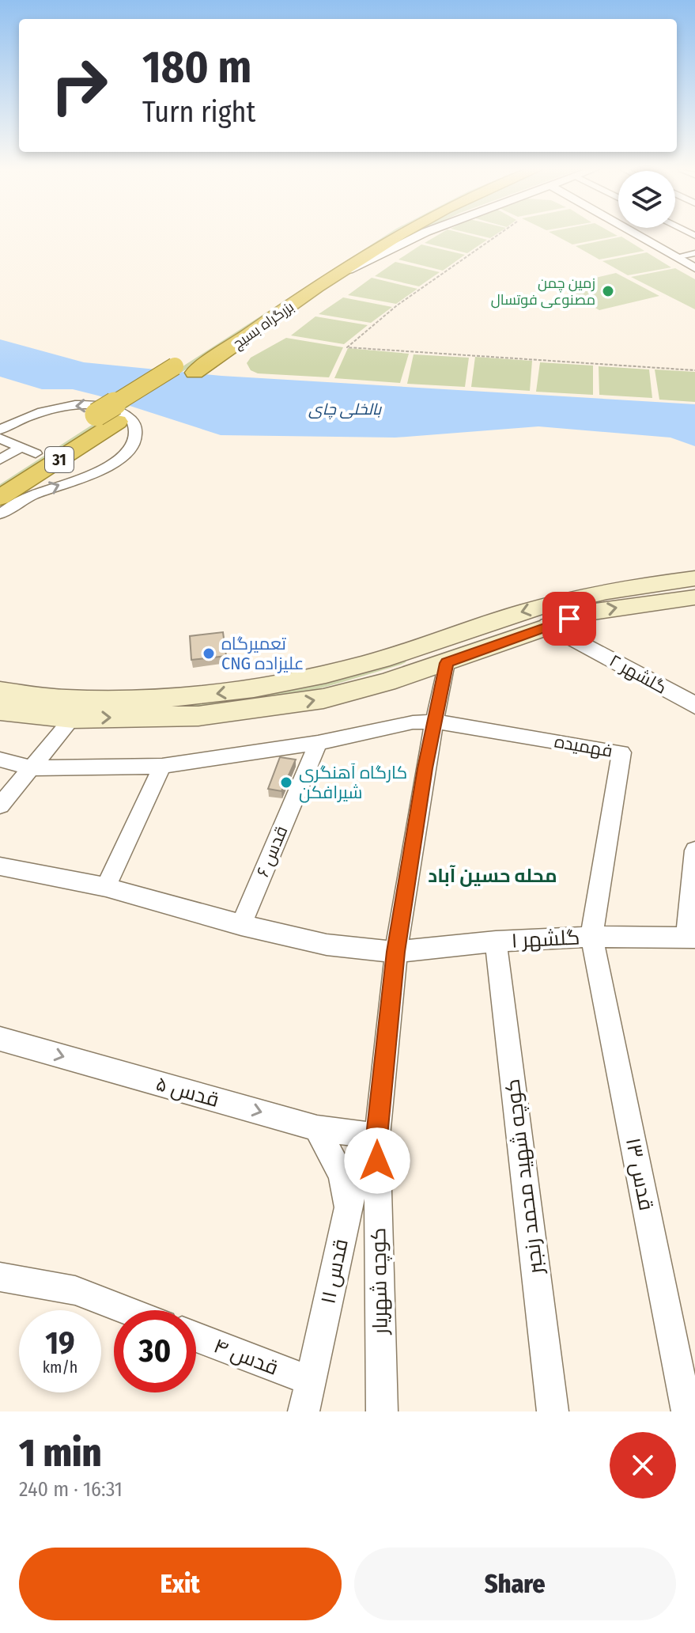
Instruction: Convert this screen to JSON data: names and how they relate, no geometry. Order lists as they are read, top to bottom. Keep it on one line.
{"streets":{"highway":["بزرگراه بسیج","31"],"street":["گلشهر ۲","فهمیده","قدس ۶","گلشهر ۱","قدس ۵","قدس ۱۳","کوچه شهید محمد رنجبر","قدس ۱۱","کوچه شهریار","قدس ۴"]},"crossings":[["فهمیده","گلشهر ۱"],["فهمیده","قدس ۱۳"],["فهمیده","کوچه شهریار"],["گلشهر ۱","قدس ۱۳"],["گلشهر ۱","کوچه شهید محمد رنجبر"],["گلشهر ۱","کوچه شهریار"],["قدس ۵","قدس ۱۱"],["قدس ۵","کوچه شهریار"],["قدس ۱۱","کوچه شهریار"],["قدس ۱۱","قدس ۴"]],"one_way":["قدس ۵"],"districts":["محله حسین آباد"],"water":["بالخلی چای"],"places":["زمین چمن مصنوعی فوتسال","تعمیرگاه CNG علیزاده","کارگاه آهنگری شیرافکن"],"page":{"turn":["180 m","Turn right"],"speed":"19 km/h","limit":"30","heading":["1 min","240 m · 16:31"],"buttons":["Exit","Share"]}}
